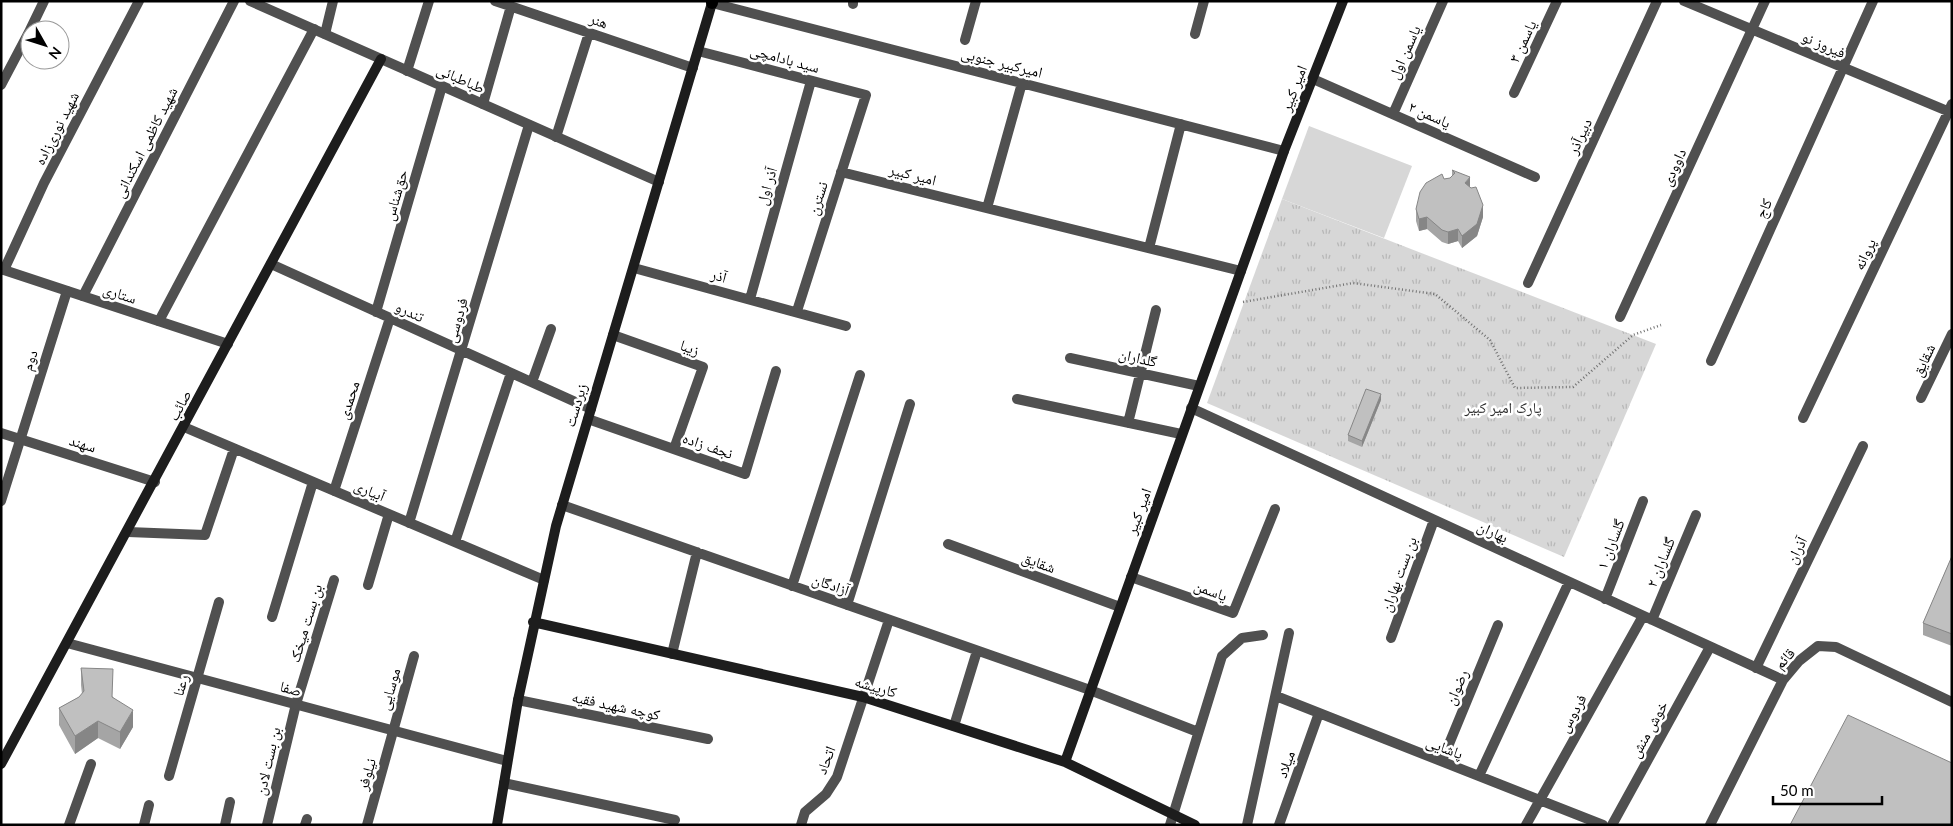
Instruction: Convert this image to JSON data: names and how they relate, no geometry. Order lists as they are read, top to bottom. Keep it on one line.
{"streets":{"main road":["امیر کبیر","صائب","زبردست","کارپیشه"],"street":["هنر","یاسمن ۳","فیروز نو","یاسمن اول","سید بادامچی","امیرکبیر جنوبی","طباطبائی","یاسمن ۲","شهید نوری‌زاده","دبیرآذر","شهید کاظمی اسکندانی","داوودی","آذر اول","حق‌شناس","نسترن","کاج","پروانه","آذر","ستاری","تندرو","فردوسی","زیبا","گلداران","دوم","شقایق","محمدی","سهند","نجف زاده","آبیاری","بهاران","گلساران ۱","آذران","گلساران ۲","بن بست بهاران","آزادگان","یاسمن","بن بست میخک","قائم","رعنا","رضوان","صفا","موسایی","کوچه شهید فقیه","فردوس","خوش منش","پاشایی","اتحاد","بن بست لادن","میلاد","نیلوفر"]},"crossings":[["هنر","زبردست"],["فیروز نو","داوودی"],["فیروز نو","کاج"],["فیروز نو","پروانه"],["یاسمن اول","یاسمن ۲"],["سید بادامچی","آذر اول"],["سید بادامچی","نسترن"],["سید بادامچی","زبردست"],["امیرکبیر جنوبی","امیر کبیر"],["امیرکبیر جنوبی","زبردست"],["طباطبائی","حق‌شناس"],["طباطبائی","فردوسی"],["طباطبائی","صائب"],["طباطبائی","زبردست"],["امیر کبیر","یاسمن ۲"],["امیر کبیر","نسترن"],["امیر کبیر","گلداران"],["امیر کبیر","شقایق"],["امیر کبیر","بهاران"],["امیر کبیر","آزادگان"],["امیر کبیر","یاسمن"],["امیر کبیر","کارپیشه"],["شهید نوری‌زاده","ستاری"],["شهید کاظمی اسکندانی","ستاری"],["آذر اول","آذر"],["حق‌شناس","تندرو"],["نسترن","آذر"],["آذر","زبردست"],["ستاری","دوم"],["ستاری","صائب"],["تندرو","فردوسی"],["تندرو","محمدی"],["تندرو","صائب"],["تندرو","زبردست"],["تندرو","نجف زاده"],["فردوسی","آبیاری"],["زیبا","زبردست"],["زیبا","نجف زاده"],["دوم","سهند"],["محمدی","آبیاری"],["صائب","سهند"],["صائب","آبیاری"],["صائب","صفا"],["زبردست","نجف زاده"],["زبردست","آبیاری"],["زبردست","آزادگان"],["زبردست","کارپیشه"],["زبردست","صفا"],["زبردست","کوچه شهید فقیه"],["بهاران","گلساران ۱"],["بهاران","آذران"],["بهاران","گلساران ۲"],["بهاران","بن بست بهاران"],["بهاران","قائم"],["بهاران","فردوس"],["بهاران","خوش منش"],["گلساران ۲","فردوس"],["آزادگان","اتحاد"],["بن بست میخک","صفا"],["بن بست میخک","بن بست لادن"],["رعنا","صفا"],["کارپیشه","اتحاد"],["رضوان","پاشایی"],["صفا","موسایی"],["صفا","بن بست لادن"],["صفا","نیلوفر"],["موسایی","نیلوفر"],["فردوس","پاشایی"],["پاشایی","میلاد"]],"parks":["پارک امیر کبیر"],"scale_bar":"50 m","north":"bottom right"}
